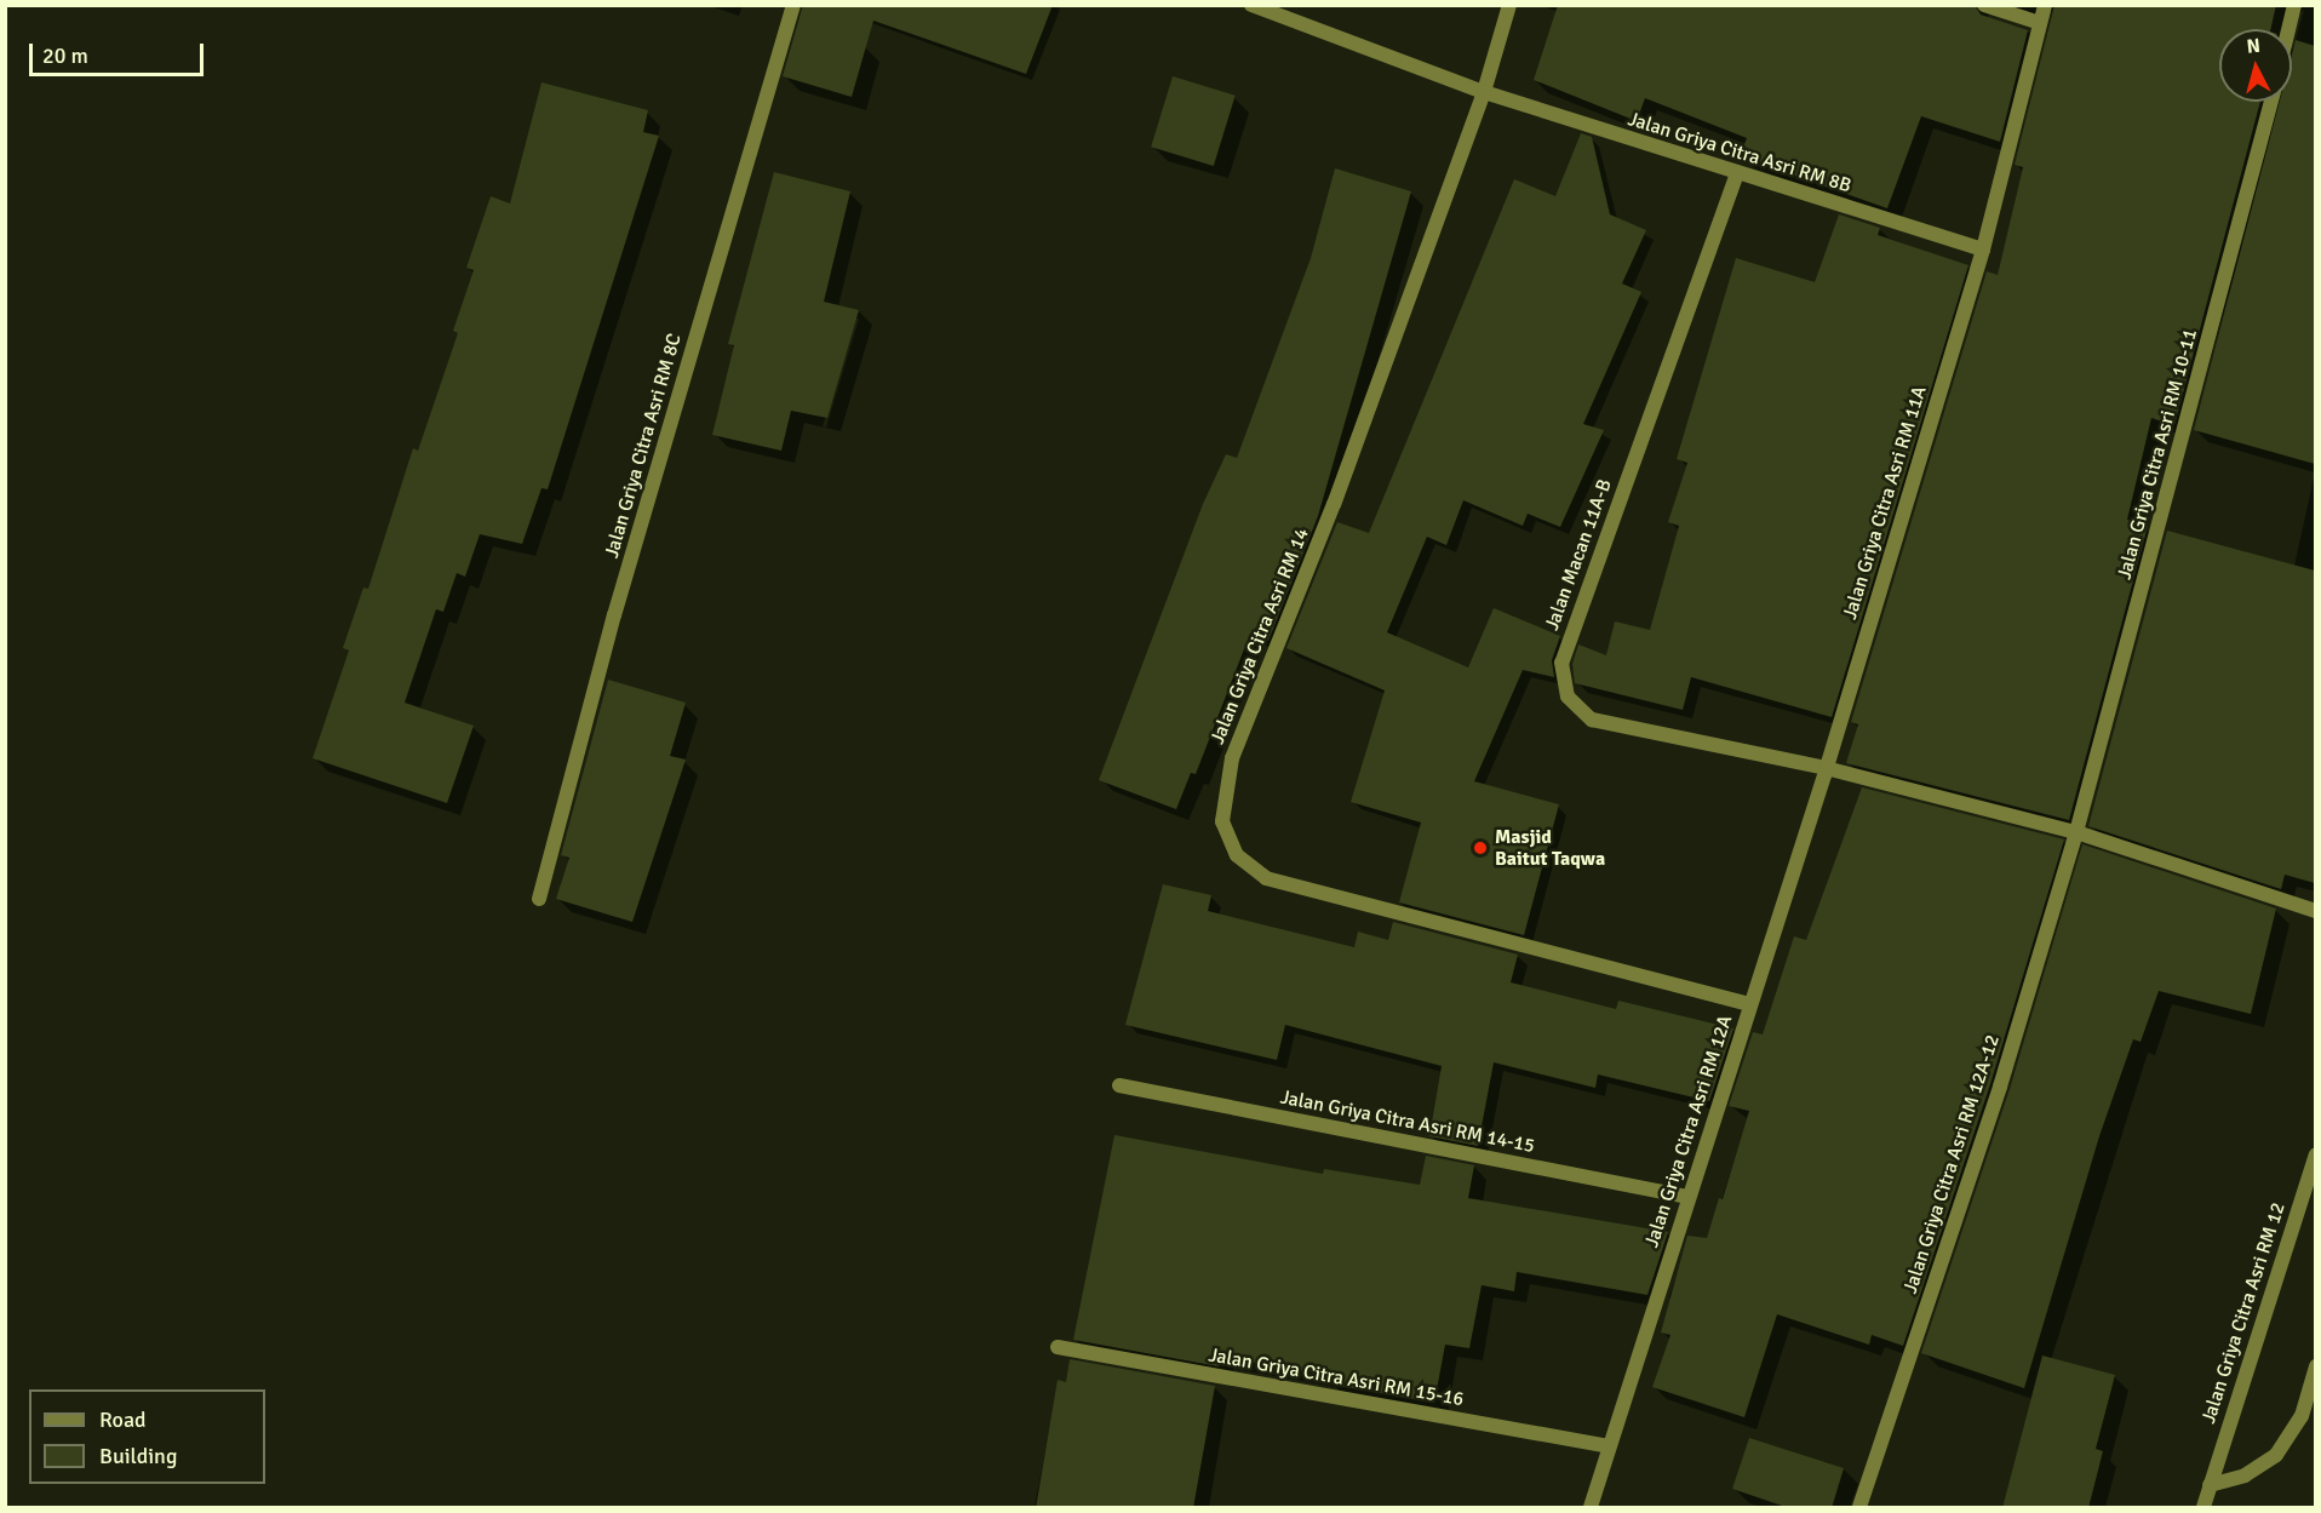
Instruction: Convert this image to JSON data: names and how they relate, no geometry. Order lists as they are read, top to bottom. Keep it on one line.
{"streets":{"street":["Jalan Griya Citra Asri RM 8B","Jalan Griya Citra Asri RM 8C","Jalan Griya Citra Asri RM 10-11","Jalan Griya Citra Asri RM 11A","Jalan Macan 11A-B","Jalan Griya Citra Asri RM 14","Jalan Griya Citra Asri RM 14-15","Jalan Griya Citra Asri RM 12A","Jalan Griya Citra Asri RM 12A-12","Jalan Griya Citra Asri RM 12","Jalan Griya Citra Asri RM 15-16"]},"crossings":[["Jalan Griya Citra Asri RM 8B","Jalan Griya Citra Asri RM 11A"],["Jalan Griya Citra Asri RM 8B","Jalan Macan 11A-B"],["Jalan Griya Citra Asri RM 8B","Jalan Griya Citra Asri RM 14"],["Jalan Griya Citra Asri RM 10-11","Jalan Macan 11A-B"],["Jalan Griya Citra Asri RM 10-11","Jalan Griya Citra Asri RM 12A-12"],["Jalan Griya Citra Asri RM 11A","Jalan Macan 11A-B"],["Jalan Griya Citra Asri RM 11A","Jalan Griya Citra Asri RM 12A"],["Jalan Macan 11A-B","Jalan Griya Citra Asri RM 12A"],["Jalan Macan 11A-B","Jalan Griya Citra Asri RM 12A-12"],["Jalan Griya Citra Asri RM 14","Jalan Griya Citra Asri RM 12A"],["Jalan Griya Citra Asri RM 14-15","Jalan Griya Citra Asri RM 12A"],["Jalan Griya Citra Asri RM 12A","Jalan Griya Citra Asri RM 15-16"]],"places":["Masjid Baitut Taqwa"],"legend":["Road","Building"],"scale_bar":"20 m","north":"top"}
